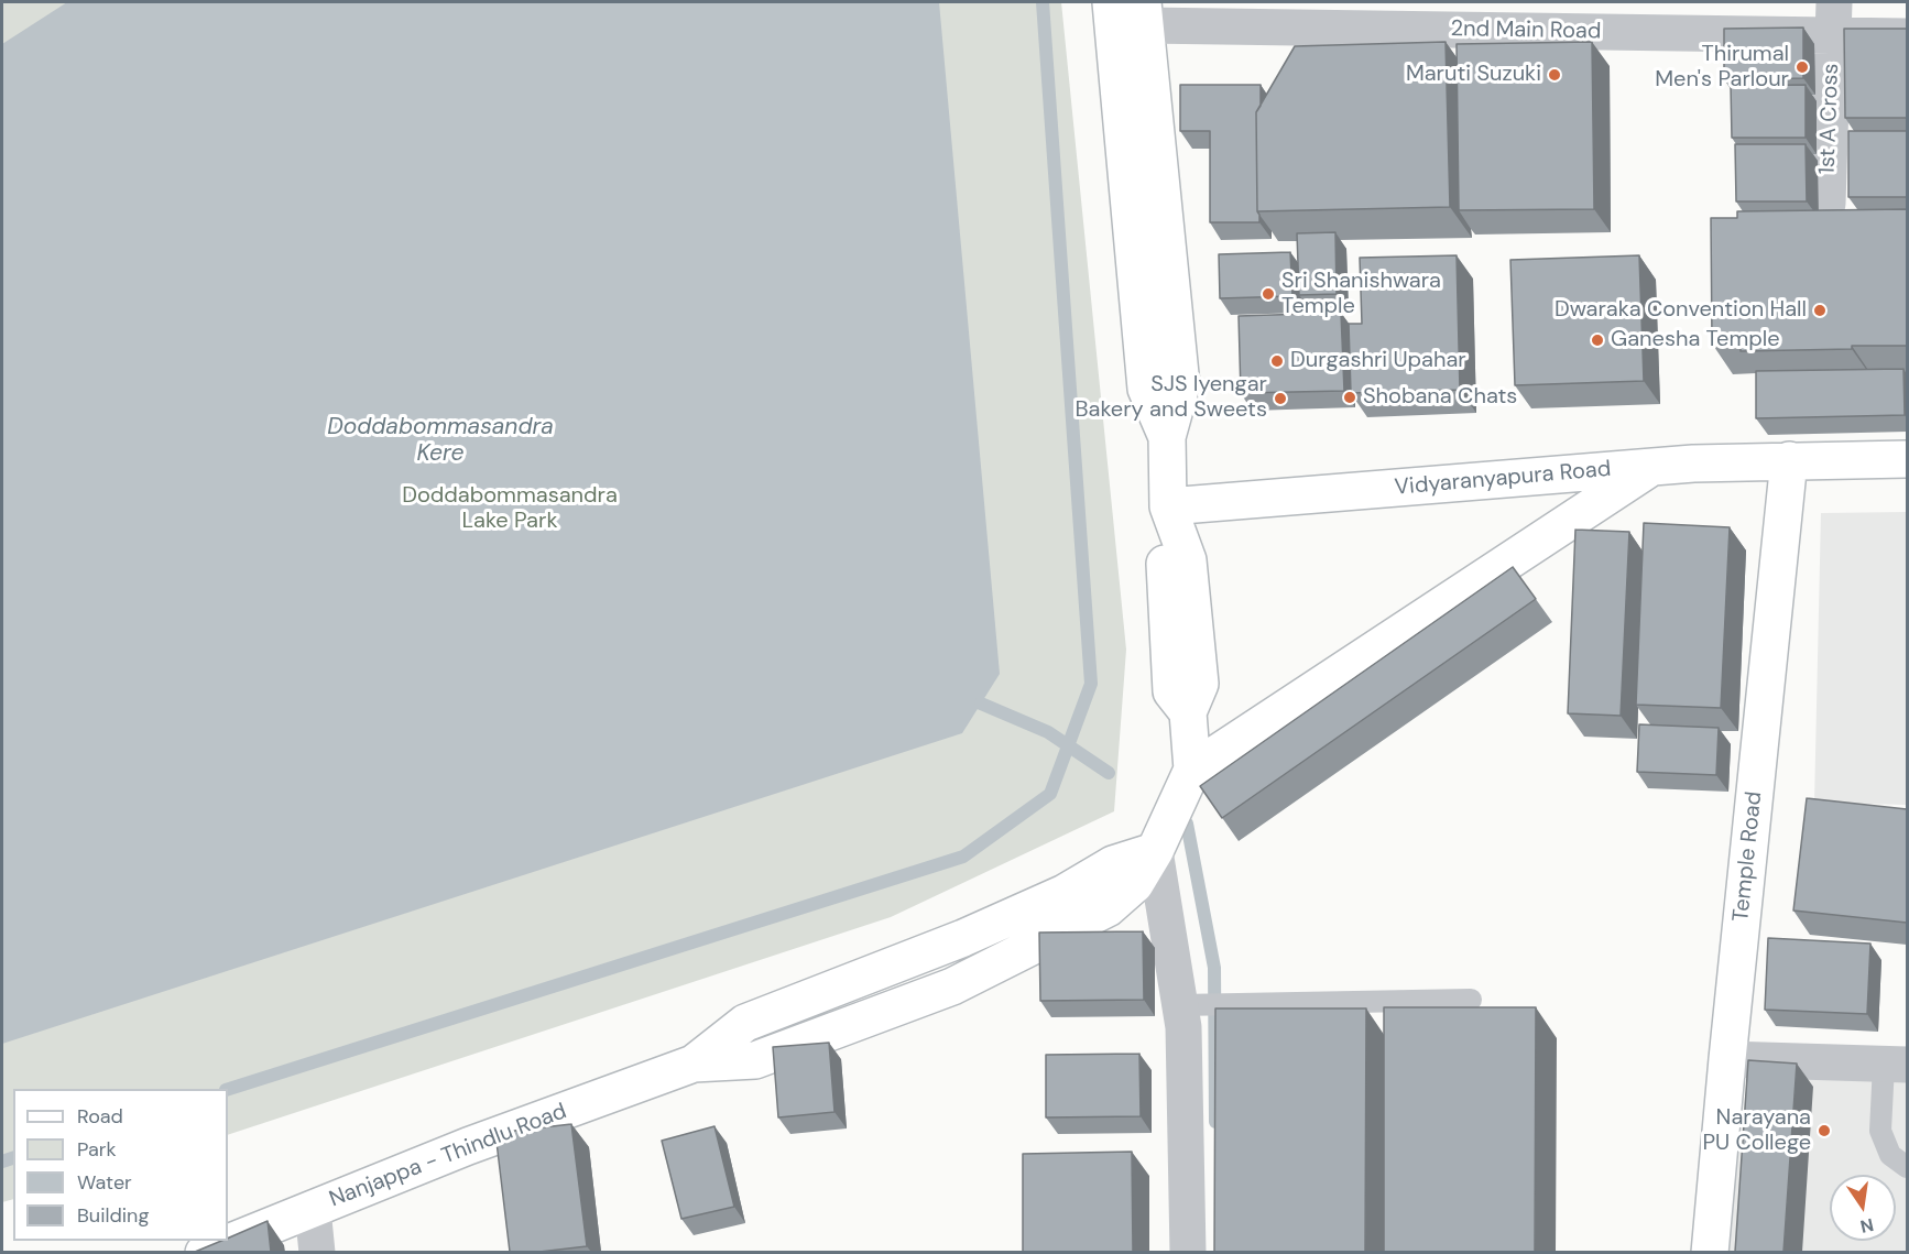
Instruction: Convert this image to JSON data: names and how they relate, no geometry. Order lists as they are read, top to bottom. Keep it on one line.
{"streets":{"main road":["Vidyaranyapura Road","Temple Road","Nanjappa - Thindlu Road"],"street":["2nd Main Road","1st A Cross"]},"crossings":[["2nd Main Road","1st A Cross"],["Vidyaranyapura Road","Temple Road"]],"water":["Doddabommasandra Kere"],"parks":["Doddabommasandra Lake Park"],"places":["Thirumal Men's Parlour","Maruti Suzuki","Sri Shanishwara Temple","Dwaraka Convention Hall","Ganesha Temple","Durgashri Upahar","Shobana Chats","SJS Iyengar Bakery and Sweets","Narayana PU College"],"legend":["Road","Park","Water","Building"],"north":"bottom"}
